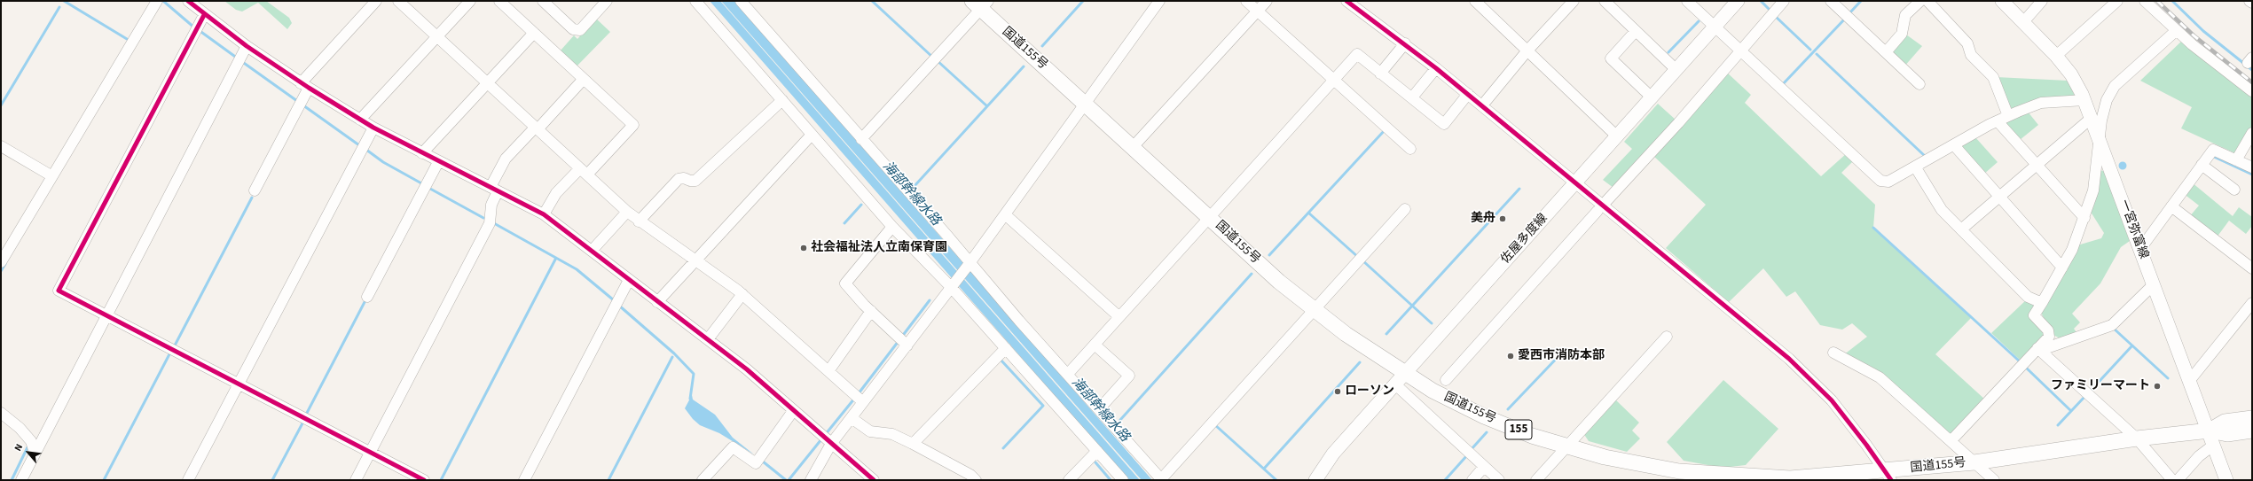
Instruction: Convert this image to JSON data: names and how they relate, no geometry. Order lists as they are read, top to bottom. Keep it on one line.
{"streets":{"highway":["国道155号","155"],"main road":["一宮弥富線","佐屋多度線"]},"crossings":[["国道155号","一宮弥富線"],["国道155号","佐屋多度線"]],"water":["海部幹線水路"],"places":["美舟","社会福祉法人立南保育園","愛西市消防本部","ファミリーマート","ローソン"],"north":"top left"}
